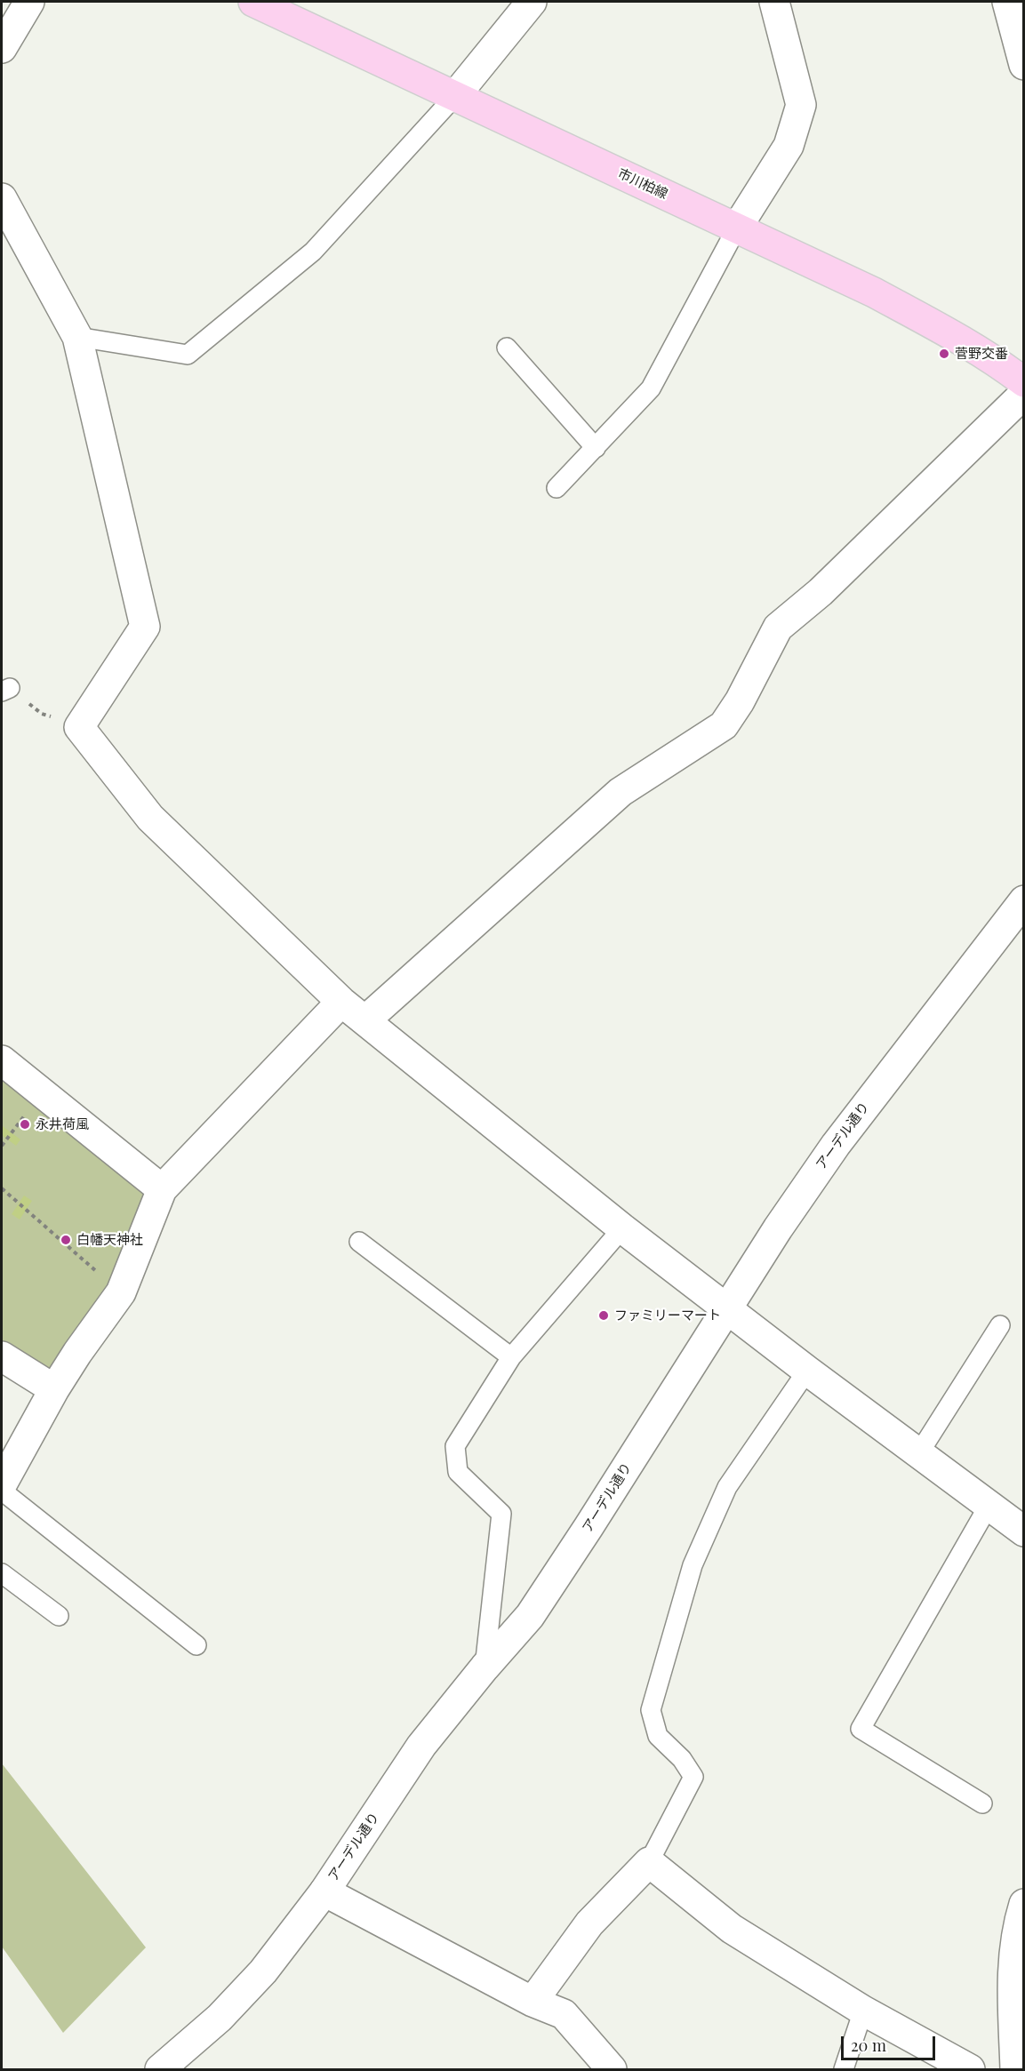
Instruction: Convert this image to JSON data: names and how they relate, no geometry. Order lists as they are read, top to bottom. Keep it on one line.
{"streets":{"main road":["市川柏線"],"street":["アーデル通り"]},"places":["菅野交番","永井荷風","白幡天神社","ファミリーマート"],"scale_bar":"20 m"}
